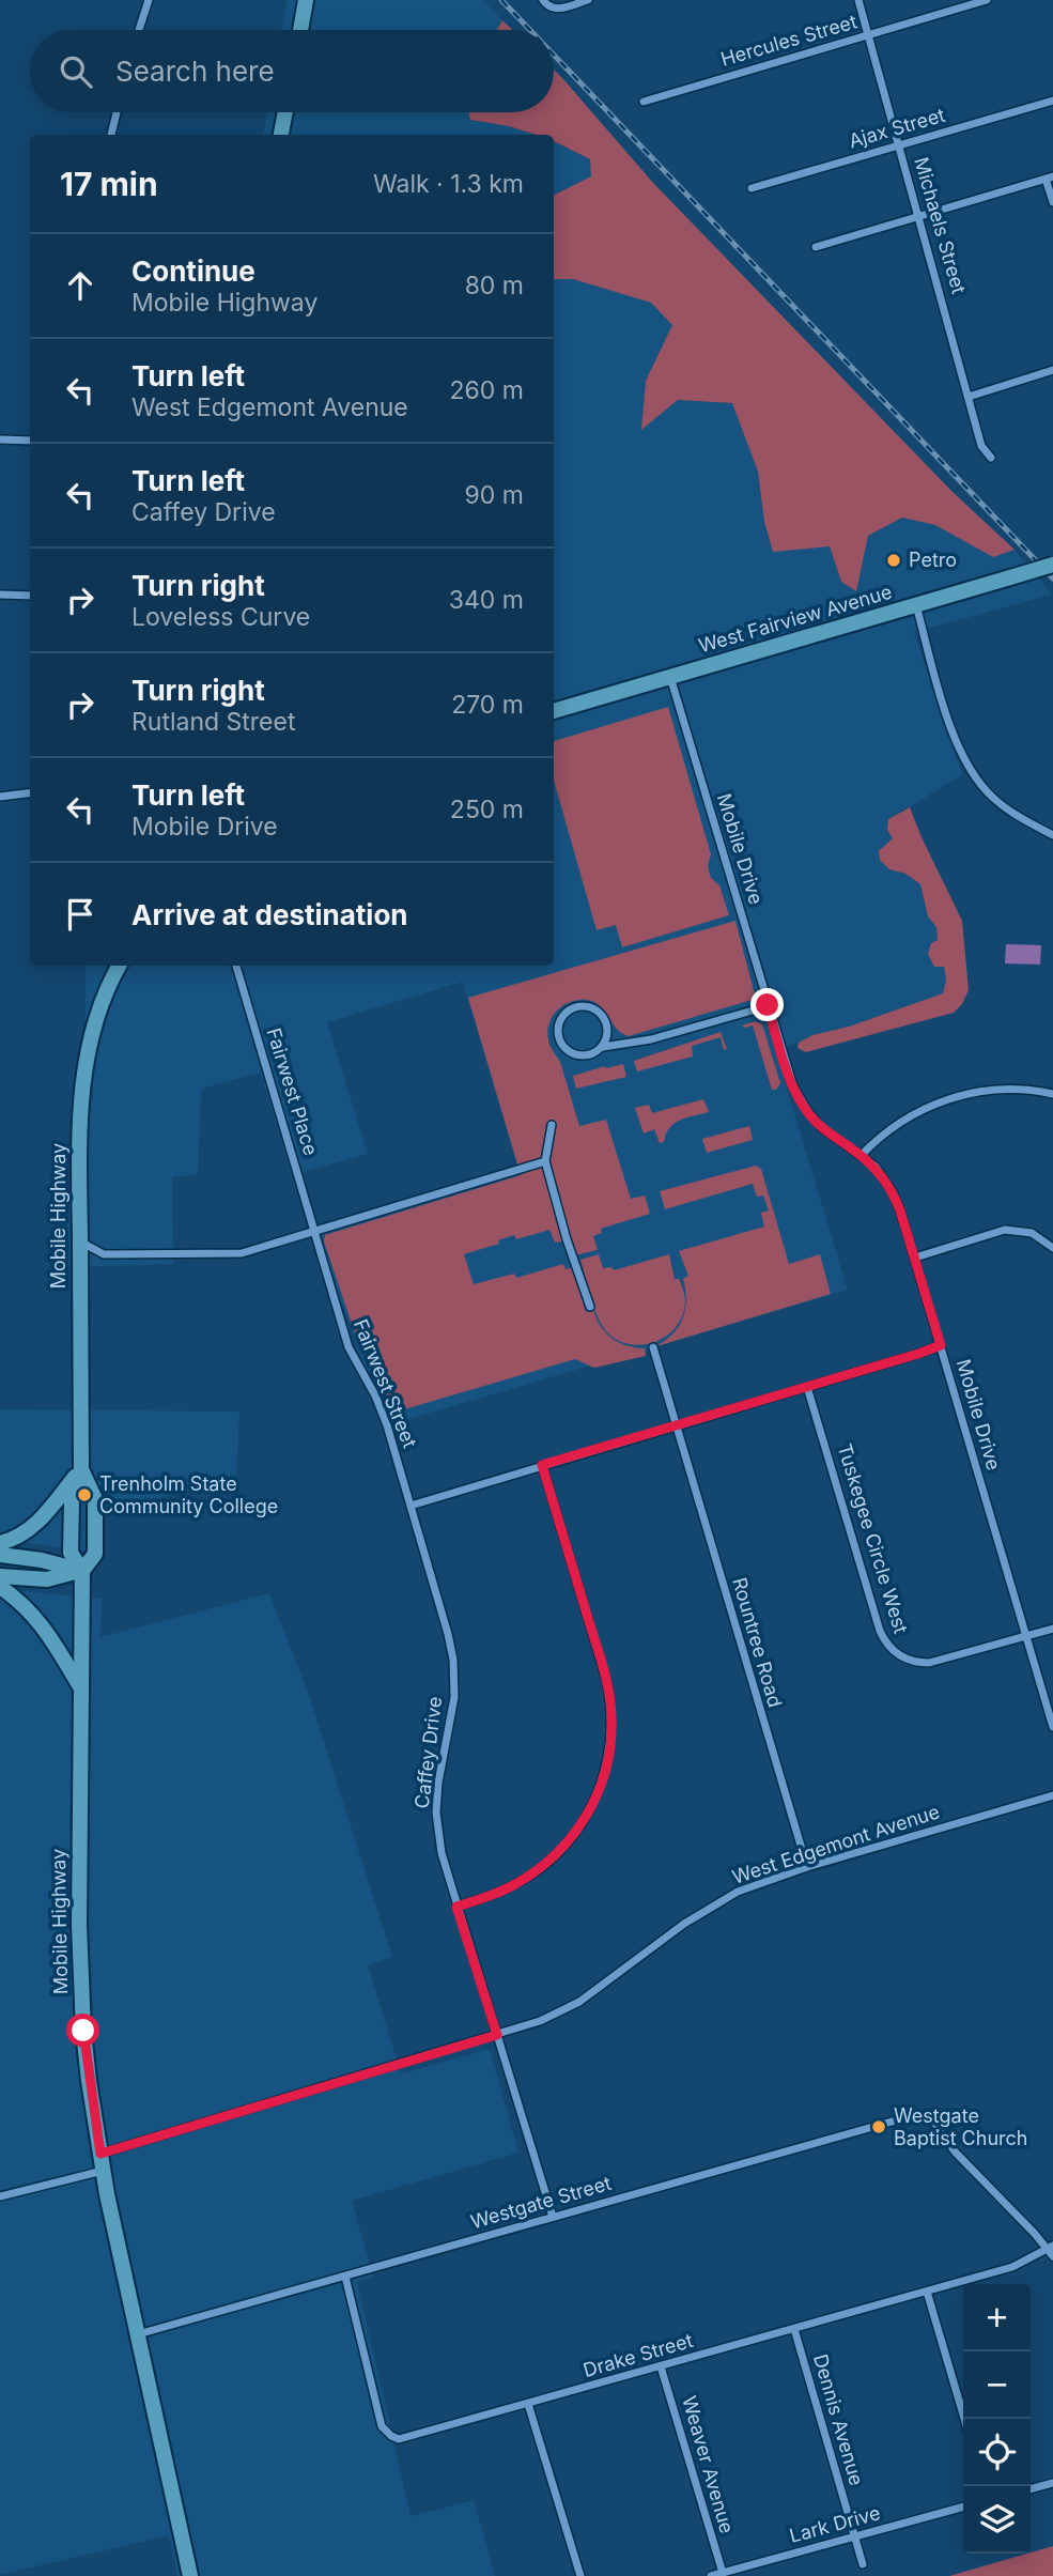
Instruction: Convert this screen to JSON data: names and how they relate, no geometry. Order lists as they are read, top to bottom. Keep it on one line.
{"streets":{"main road":["West Fairview Avenue","Mobile Highway"],"street":["Hercules Street","Ajax Street","Michaels Street","Mobile Drive","Fairwest Place","Fairwest Street","Tuskegee Circle West","Rountree Road","Caffey Drive","West Edgemont Avenue","Westgate Street","Drake Street","Dennis Avenue","Weaver Avenue","Lark Drive"]},"crossings":[["Hercules Street","Michaels Street"],["Ajax Street","Michaels Street"],["West Fairview Avenue","Mobile Drive"],["Mobile Drive","Tuskegee Circle West"],["Fairwest Place","Fairwest Street"],["Mobile Highway","West Edgemont Avenue"],["Mobile Highway","Westgate Street"],["Fairwest Street","Caffey Drive"],["Rountree Road","West Edgemont Avenue"],["Caffey Drive","West Edgemont Avenue"],["Caffey Drive","Westgate Street"],["Westgate Street","Drake Street"],["Drake Street","Dennis Avenue"],["Drake Street","Weaver Avenue"],["Dennis Avenue","Lark Drive"],["Weaver Avenue","Lark Drive"]],"places":["Petro","Trenholm State Community College","Westgate Baptist Church"],"page":{"search":"Search here","heading":["17 min","Walk · 1.3 km"],"list":[["Continue","Mobile Highway","80 m"],["Turn left","West Edgemont Avenue","260 m"],["Turn left","Caffey Drive","90 m"],["Turn right","Loveless Curve","340 m"],["Turn right","Rutland Street","270 m"],["Turn left","Mobile Drive","250 m"],"Arrive at destination"],"map_buttons":["+","−"]}}
